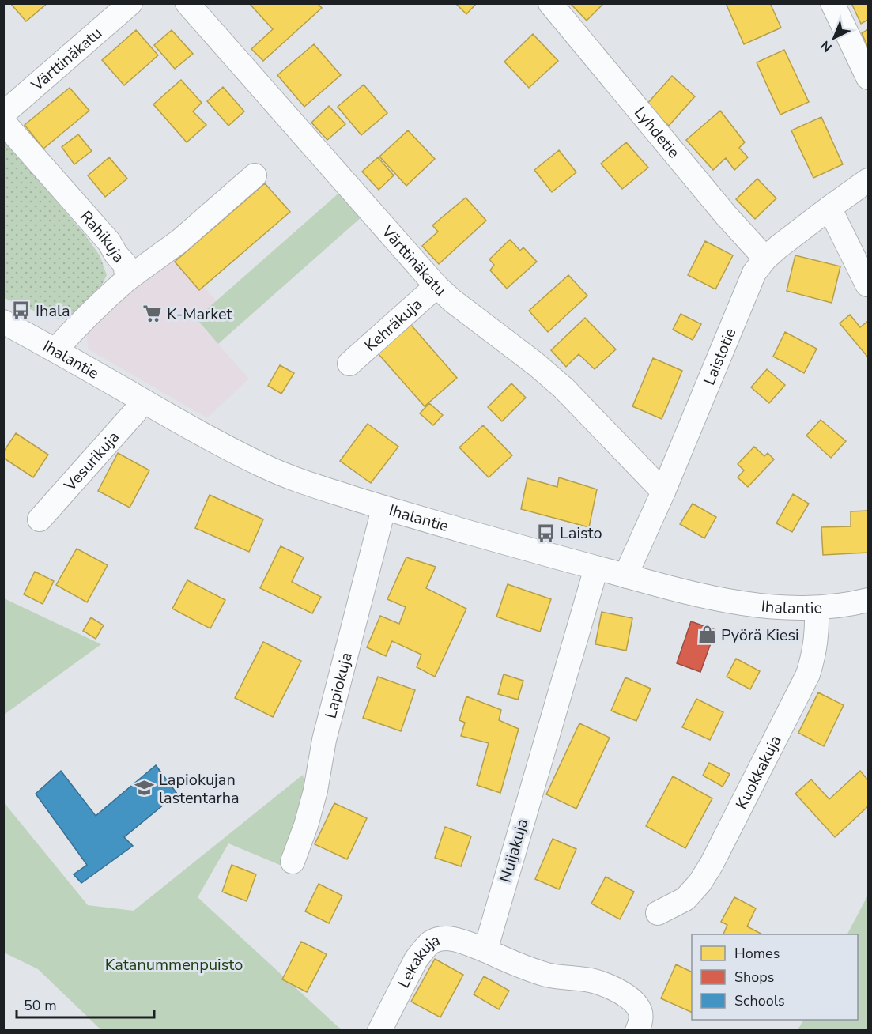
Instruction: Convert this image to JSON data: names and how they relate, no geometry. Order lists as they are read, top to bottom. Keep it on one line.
{"streets":{"street":["Värttinäkatu","Lyhdetie","Rahikuja","Kehräkuja","Laistotie","Ihalantie","Vesurikuja","Lapiokuja","Kuokkakuja","Nuijakuja","Lekakuja"]},"crossings":[["Värttinäkatu","Kehräkuja"],["Värttinäkatu","Laistotie"],["Lyhdetie","Laistotie"],["Rahikuja","Ihalantie"],["Laistotie","Ihalantie"],["Ihalantie","Vesurikuja"],["Ihalantie","Lapiokuja"],["Ihalantie","Kuokkakuja"],["Ihalantie","Nuijakuja"],["Nuijakuja","Lekakuja"]],"parks":["Katanummenpuisto"],"places":{"bus stop":["Ihala","Laisto"],"supermarket":["K-Market"],"shop":["Pyörä Kiesi"],"school or university":["Lapiokujan lastentarha"]},"legend":["Homes","Shops","Schools"],"scale_bar":"50 m","north":"bottom left"}
